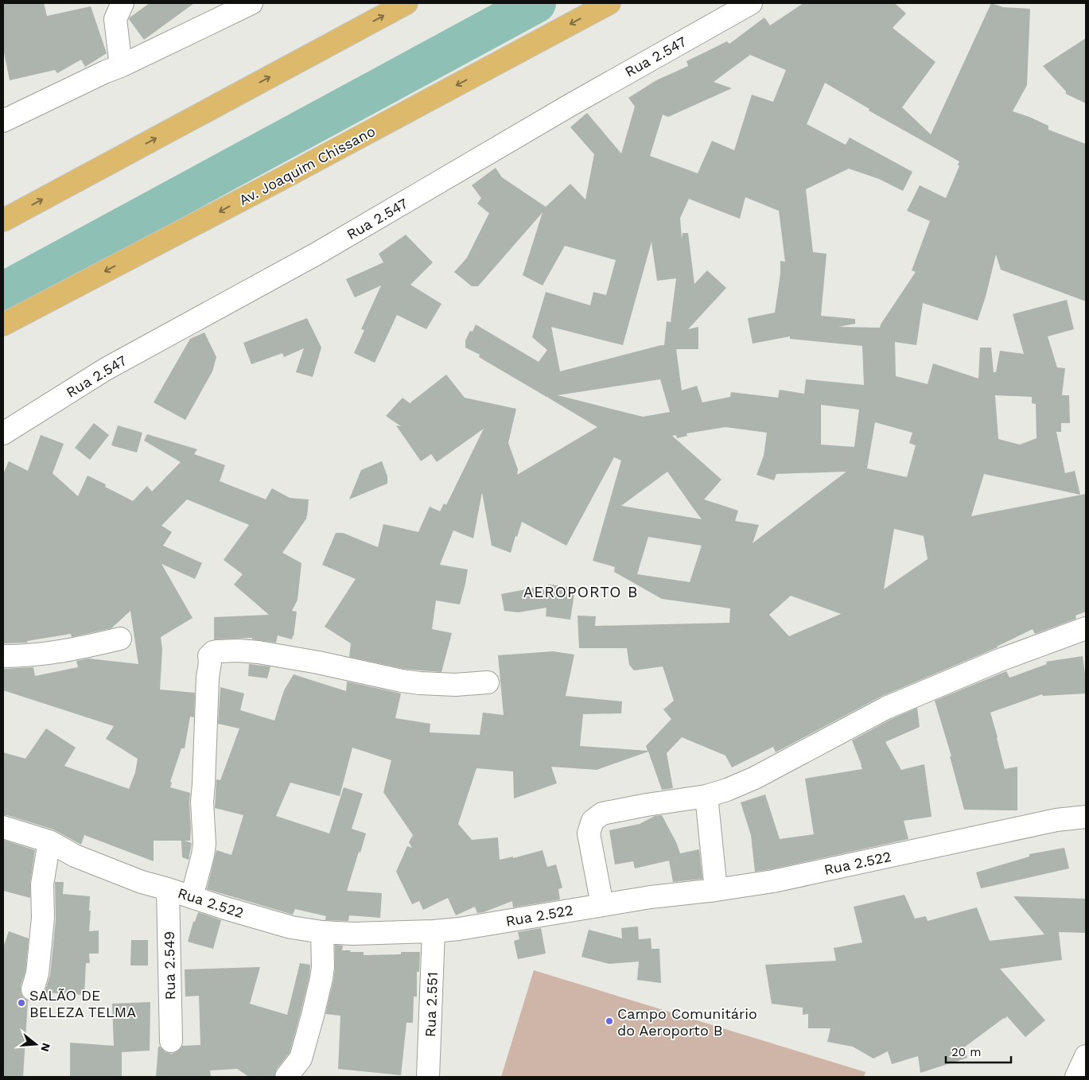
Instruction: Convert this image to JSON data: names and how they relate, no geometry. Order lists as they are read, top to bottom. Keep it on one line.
{"streets":{"main road":["Av. Joaquim Chissano"],"street":["Rua 2.547","Rua 2.522","Rua 2.549","Rua 2.551"]},"crossings":[["Rua 2.522","Rua 2.549"],["Rua 2.522","Rua 2.551"]],"districts":["AEROPORTO B"],"places":["SALÃO DE BELEZA TELMA","Campo Comunitário do Aeroporto B"],"scale_bar":"20 m","north":"right"}
